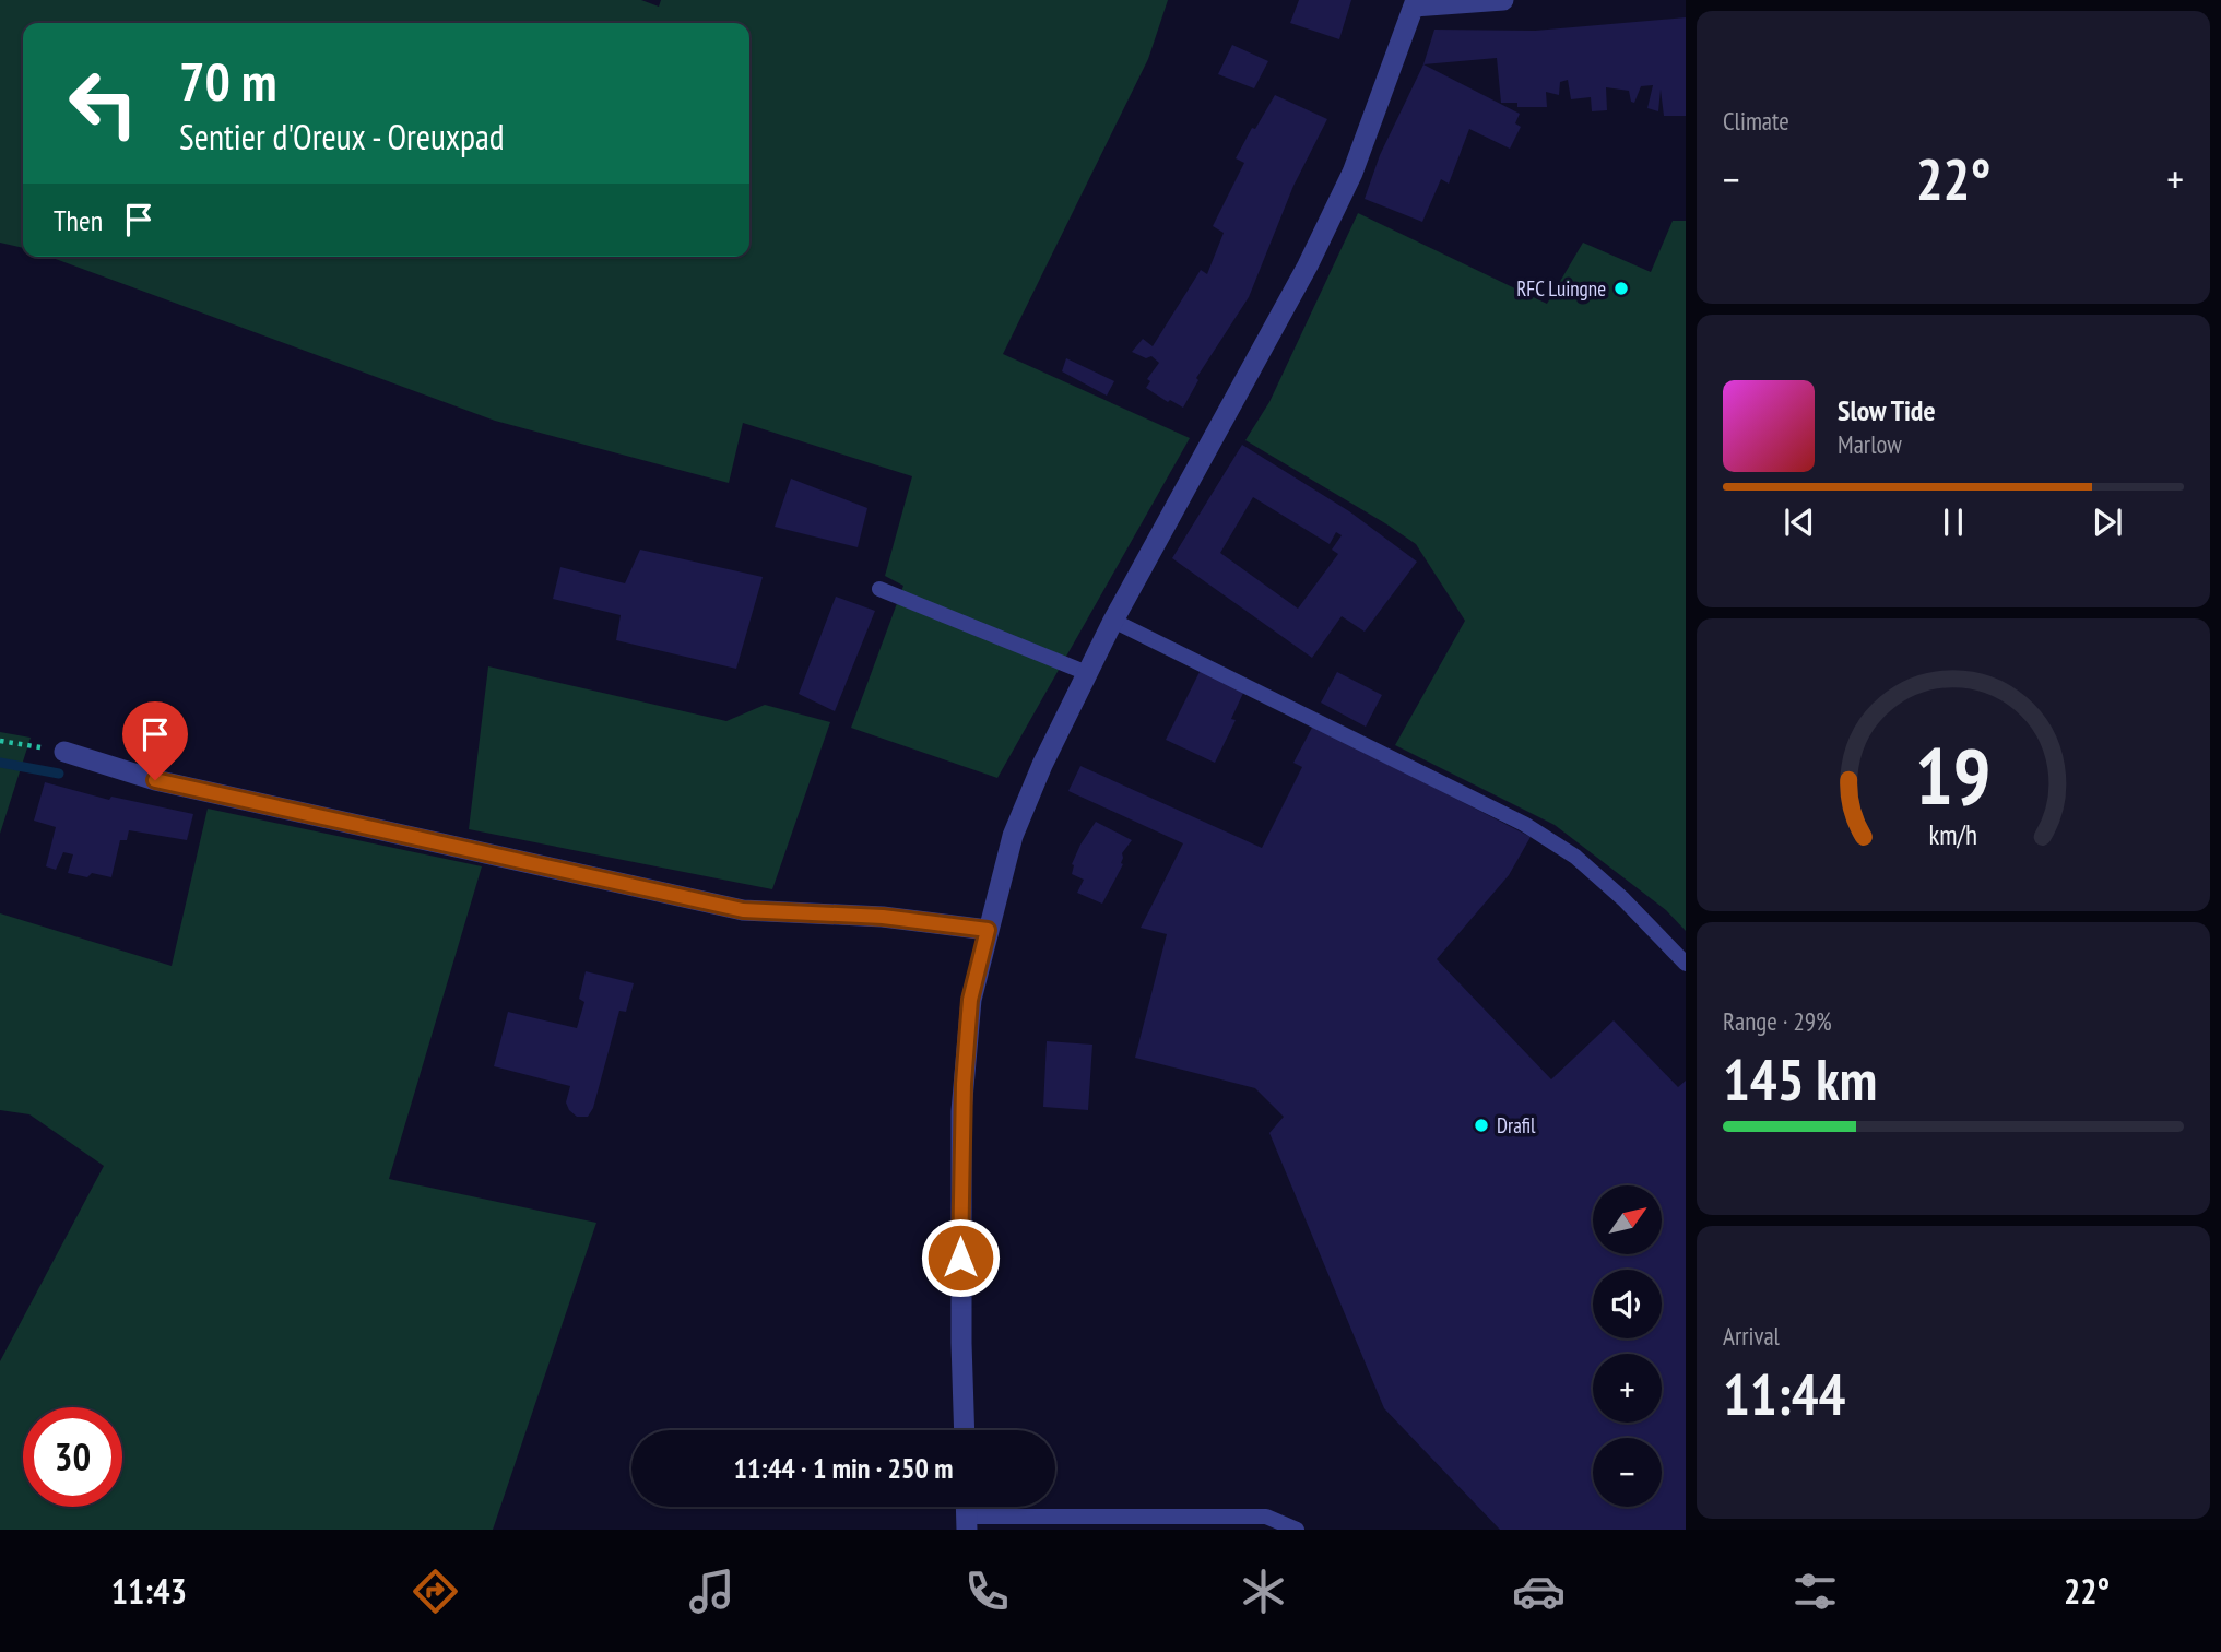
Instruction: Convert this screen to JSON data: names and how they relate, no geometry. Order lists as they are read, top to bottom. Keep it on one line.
{"places":["RFC Luingne","Drafil"],"north":"top right","page":{"tile":["Climate",["Range · 29%","145 km"],["Arrival","11:44"]],"turn":["70 m","Sentier d'Oreux - Oreuxpad"],"heat":["−","22°","+"],"then":"Then","song":["Slow Tide","Marlow"],"map_buttons":["+","−"],"limit":"30","trip":"11:44 · 1 min · 250 m","tabs":["11:43","22°"],"gauge":["19","km/h"]}}
